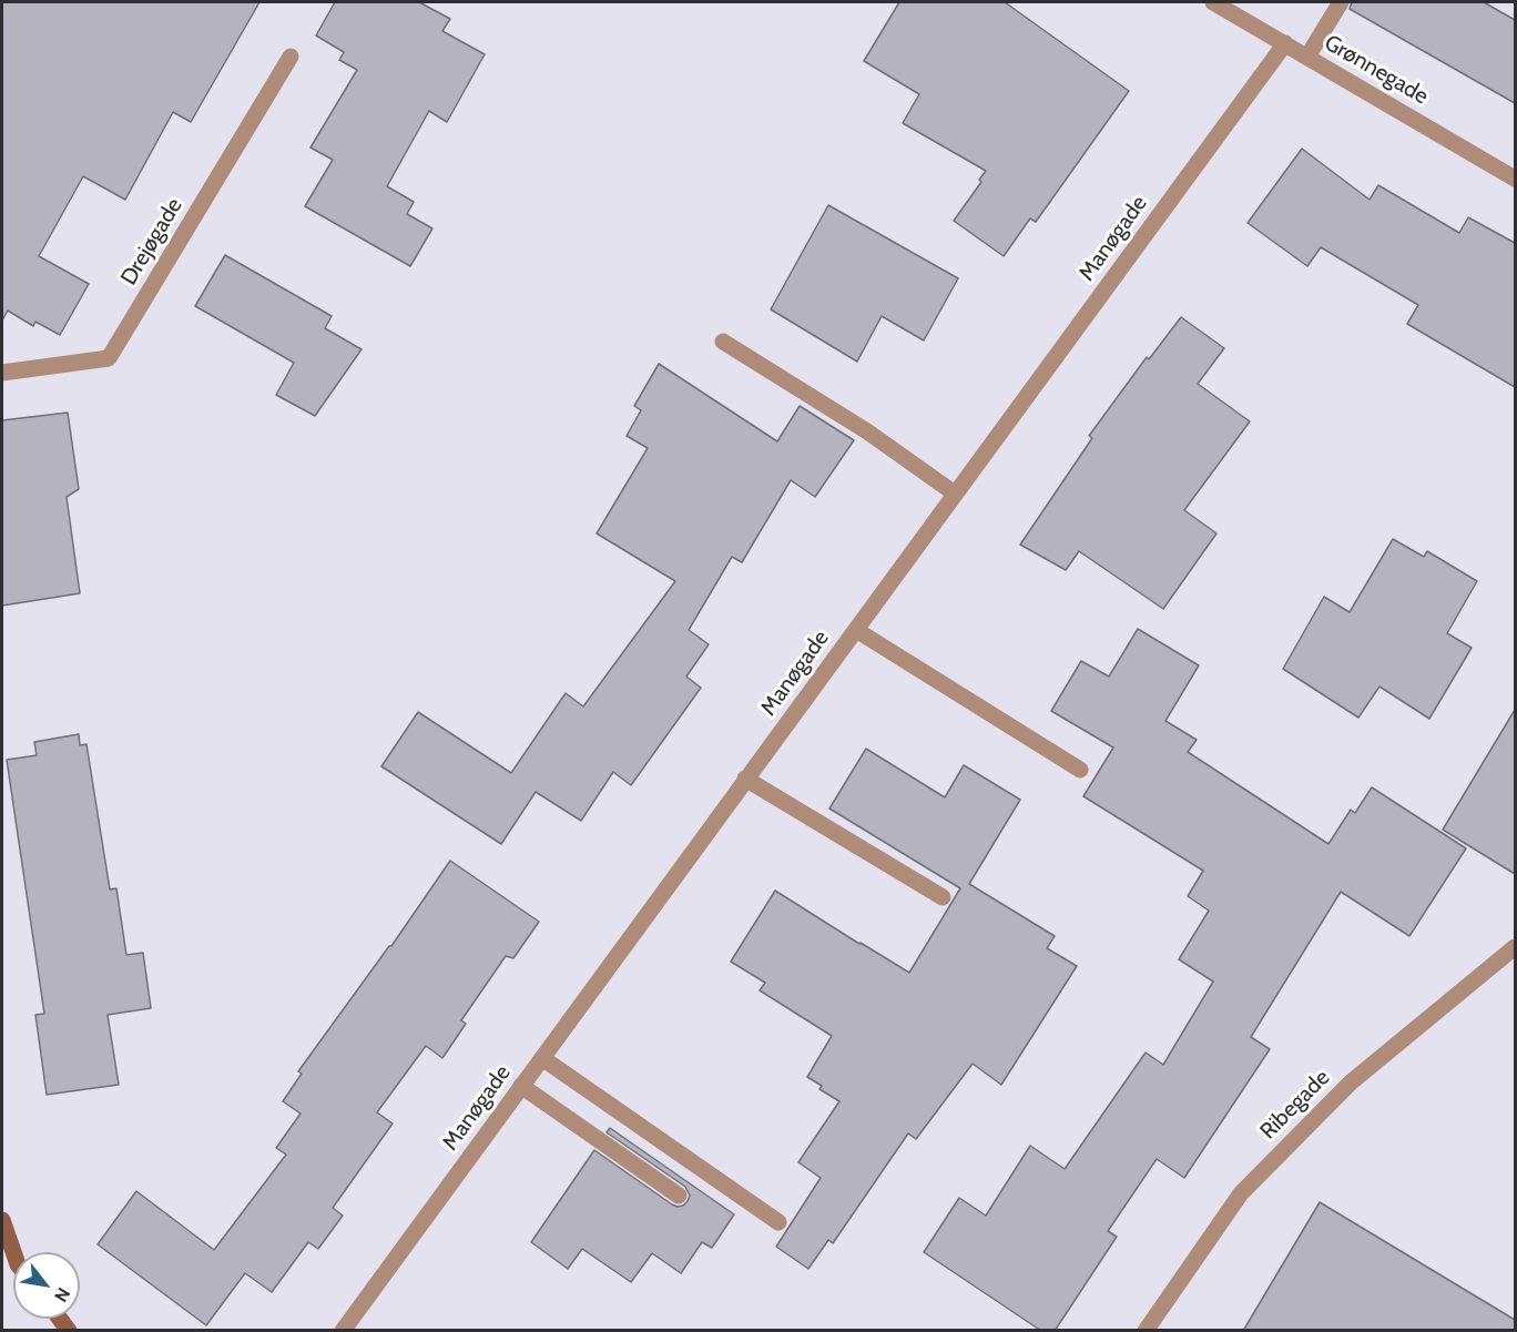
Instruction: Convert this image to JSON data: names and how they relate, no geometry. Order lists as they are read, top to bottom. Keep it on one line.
{"streets":{"street":["Grønnegade","Manøgade","Drejøgade","Ribegade"]},"crossings":[["Grønnegade","Manøgade"]],"north":"bottom right"}
